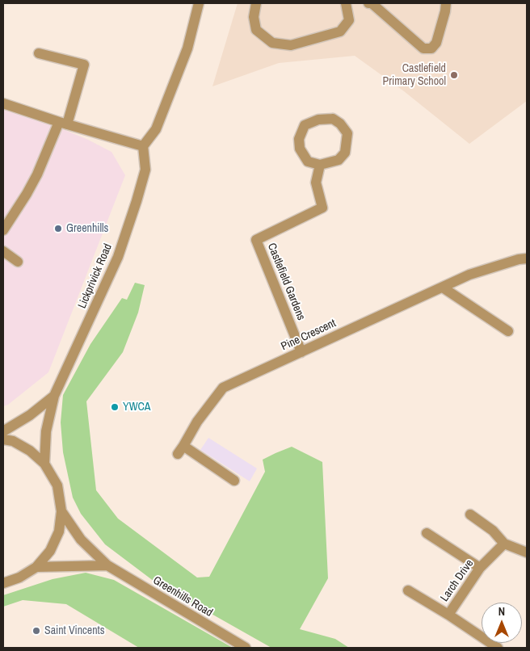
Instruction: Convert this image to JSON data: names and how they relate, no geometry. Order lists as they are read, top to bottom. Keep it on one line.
{"streets":{"street":["Lickprivick Road","Castlefield Gardens","Pine Crescent","Larch Drive","Greenhills Road"]},"crossings":[["Castlefield Gardens","Pine Crescent"]],"places":["Castlefield Primary School","Greenhills","YWCA","Saint Vincents"],"north":"top"}
